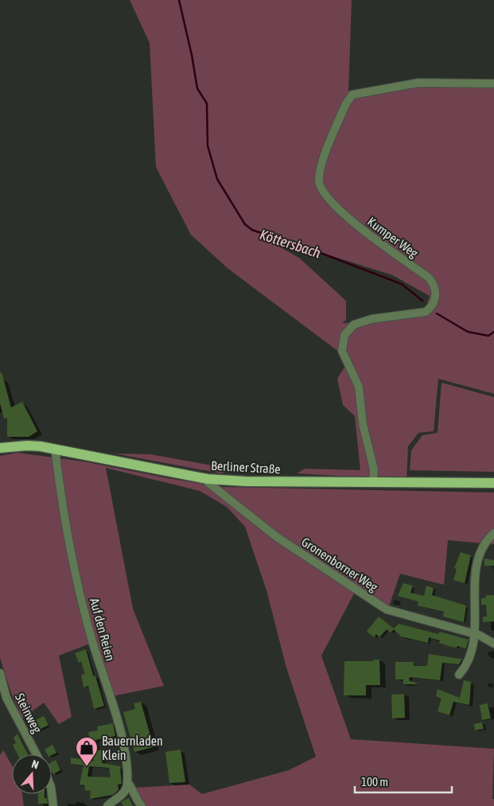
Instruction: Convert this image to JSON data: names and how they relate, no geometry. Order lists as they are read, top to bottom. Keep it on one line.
{"streets":{"main road":["Berliner Straße"],"street":["Kumper Weg","Gronenborner Weg","Auf den Reien","Steinweg"]},"crossings":[["Kumper Weg","Berliner Straße"],["Berliner Straße","Gronenborner Weg"],["Berliner Straße","Auf den Reien"]],"water":["Köttersbach"],"places":{"shop":["Bauernladen Klein"]},"scale_bar":"100 m","north":"top"}
